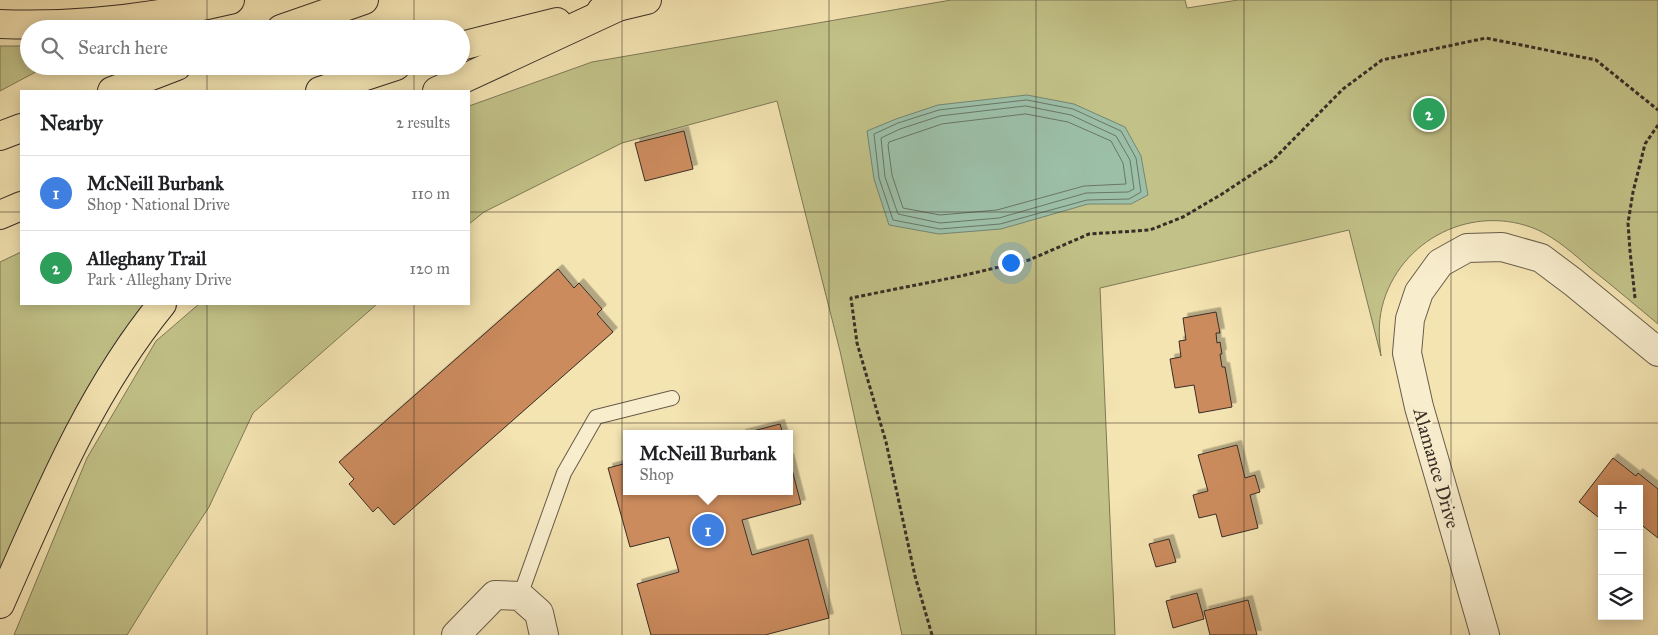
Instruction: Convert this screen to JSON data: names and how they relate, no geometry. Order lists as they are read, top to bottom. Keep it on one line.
{"streets":{"street":["Alamance Drive"]},"page":{"search":"Search here","heading":["Nearby","2 results"],"pins":["2","1"],"list":[{"mark":"1","name":"McNeill Burbank","note":"Shop · National Drive","value":"110 m"},{"mark":"2","name":"Alleghany Trail","note":"Park · Alleghany Drive","value":"120 m"}],"popup":["McNeill Burbank","Shop"],"map_buttons":["+","−"]}}
